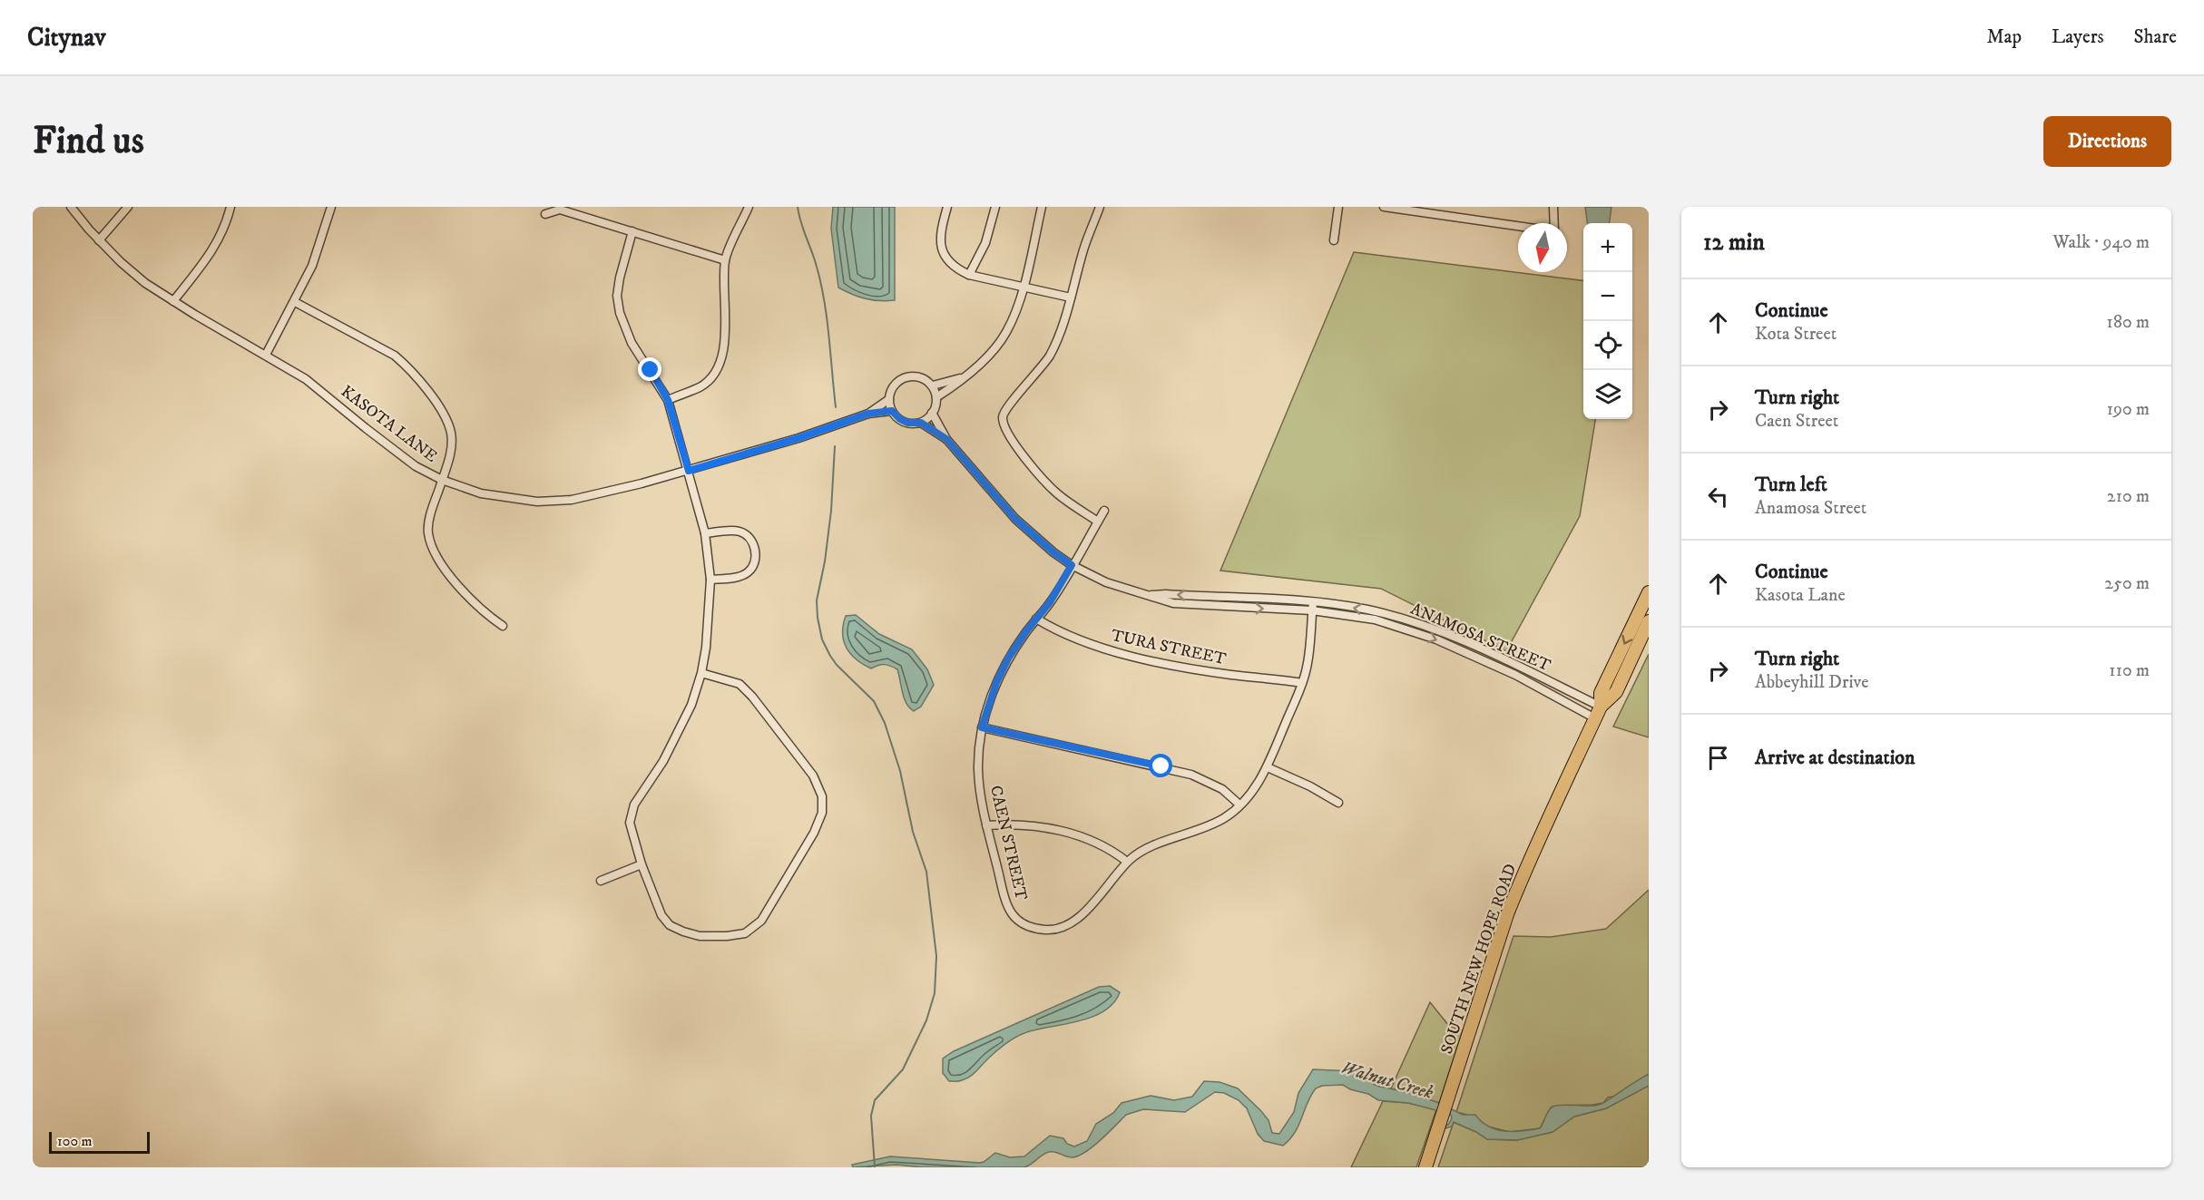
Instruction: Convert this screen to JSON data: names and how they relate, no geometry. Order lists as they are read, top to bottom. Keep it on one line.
{"streets":{"main road":["SOUTH NEW HOPE ROAD"],"street":["KASOTA LANE","ANAMOSA STREET","TURA STREET","CAEN STREET"]},"crossings":[["KASOTA LANE","ANAMOSA STREET"],["ANAMOSA STREET","CAEN STREET"],["ANAMOSA STREET","SOUTH NEW HOPE ROAD"],["TURA STREET","CAEN STREET"]],"water":["Walnut Creek"],"scale_bar":"100 m","north":"bottom","page":{"header":"Citynav","nav":["Map","Layers","Share"],"buttons":"Directions","title":"Find us","heading":["12 min","Walk · 940 m"],"map_buttons":["+","−"],"list":[["Continue","Kota Street","180 m"],["Turn right","Caen Street","190 m"],["Turn left","Anamosa Street","210 m"],["Continue","Kasota Lane","250 m"],["Turn right","Abbeyhill Drive","110 m"],"Arrive at destination"],"scale":"100 m"}}
